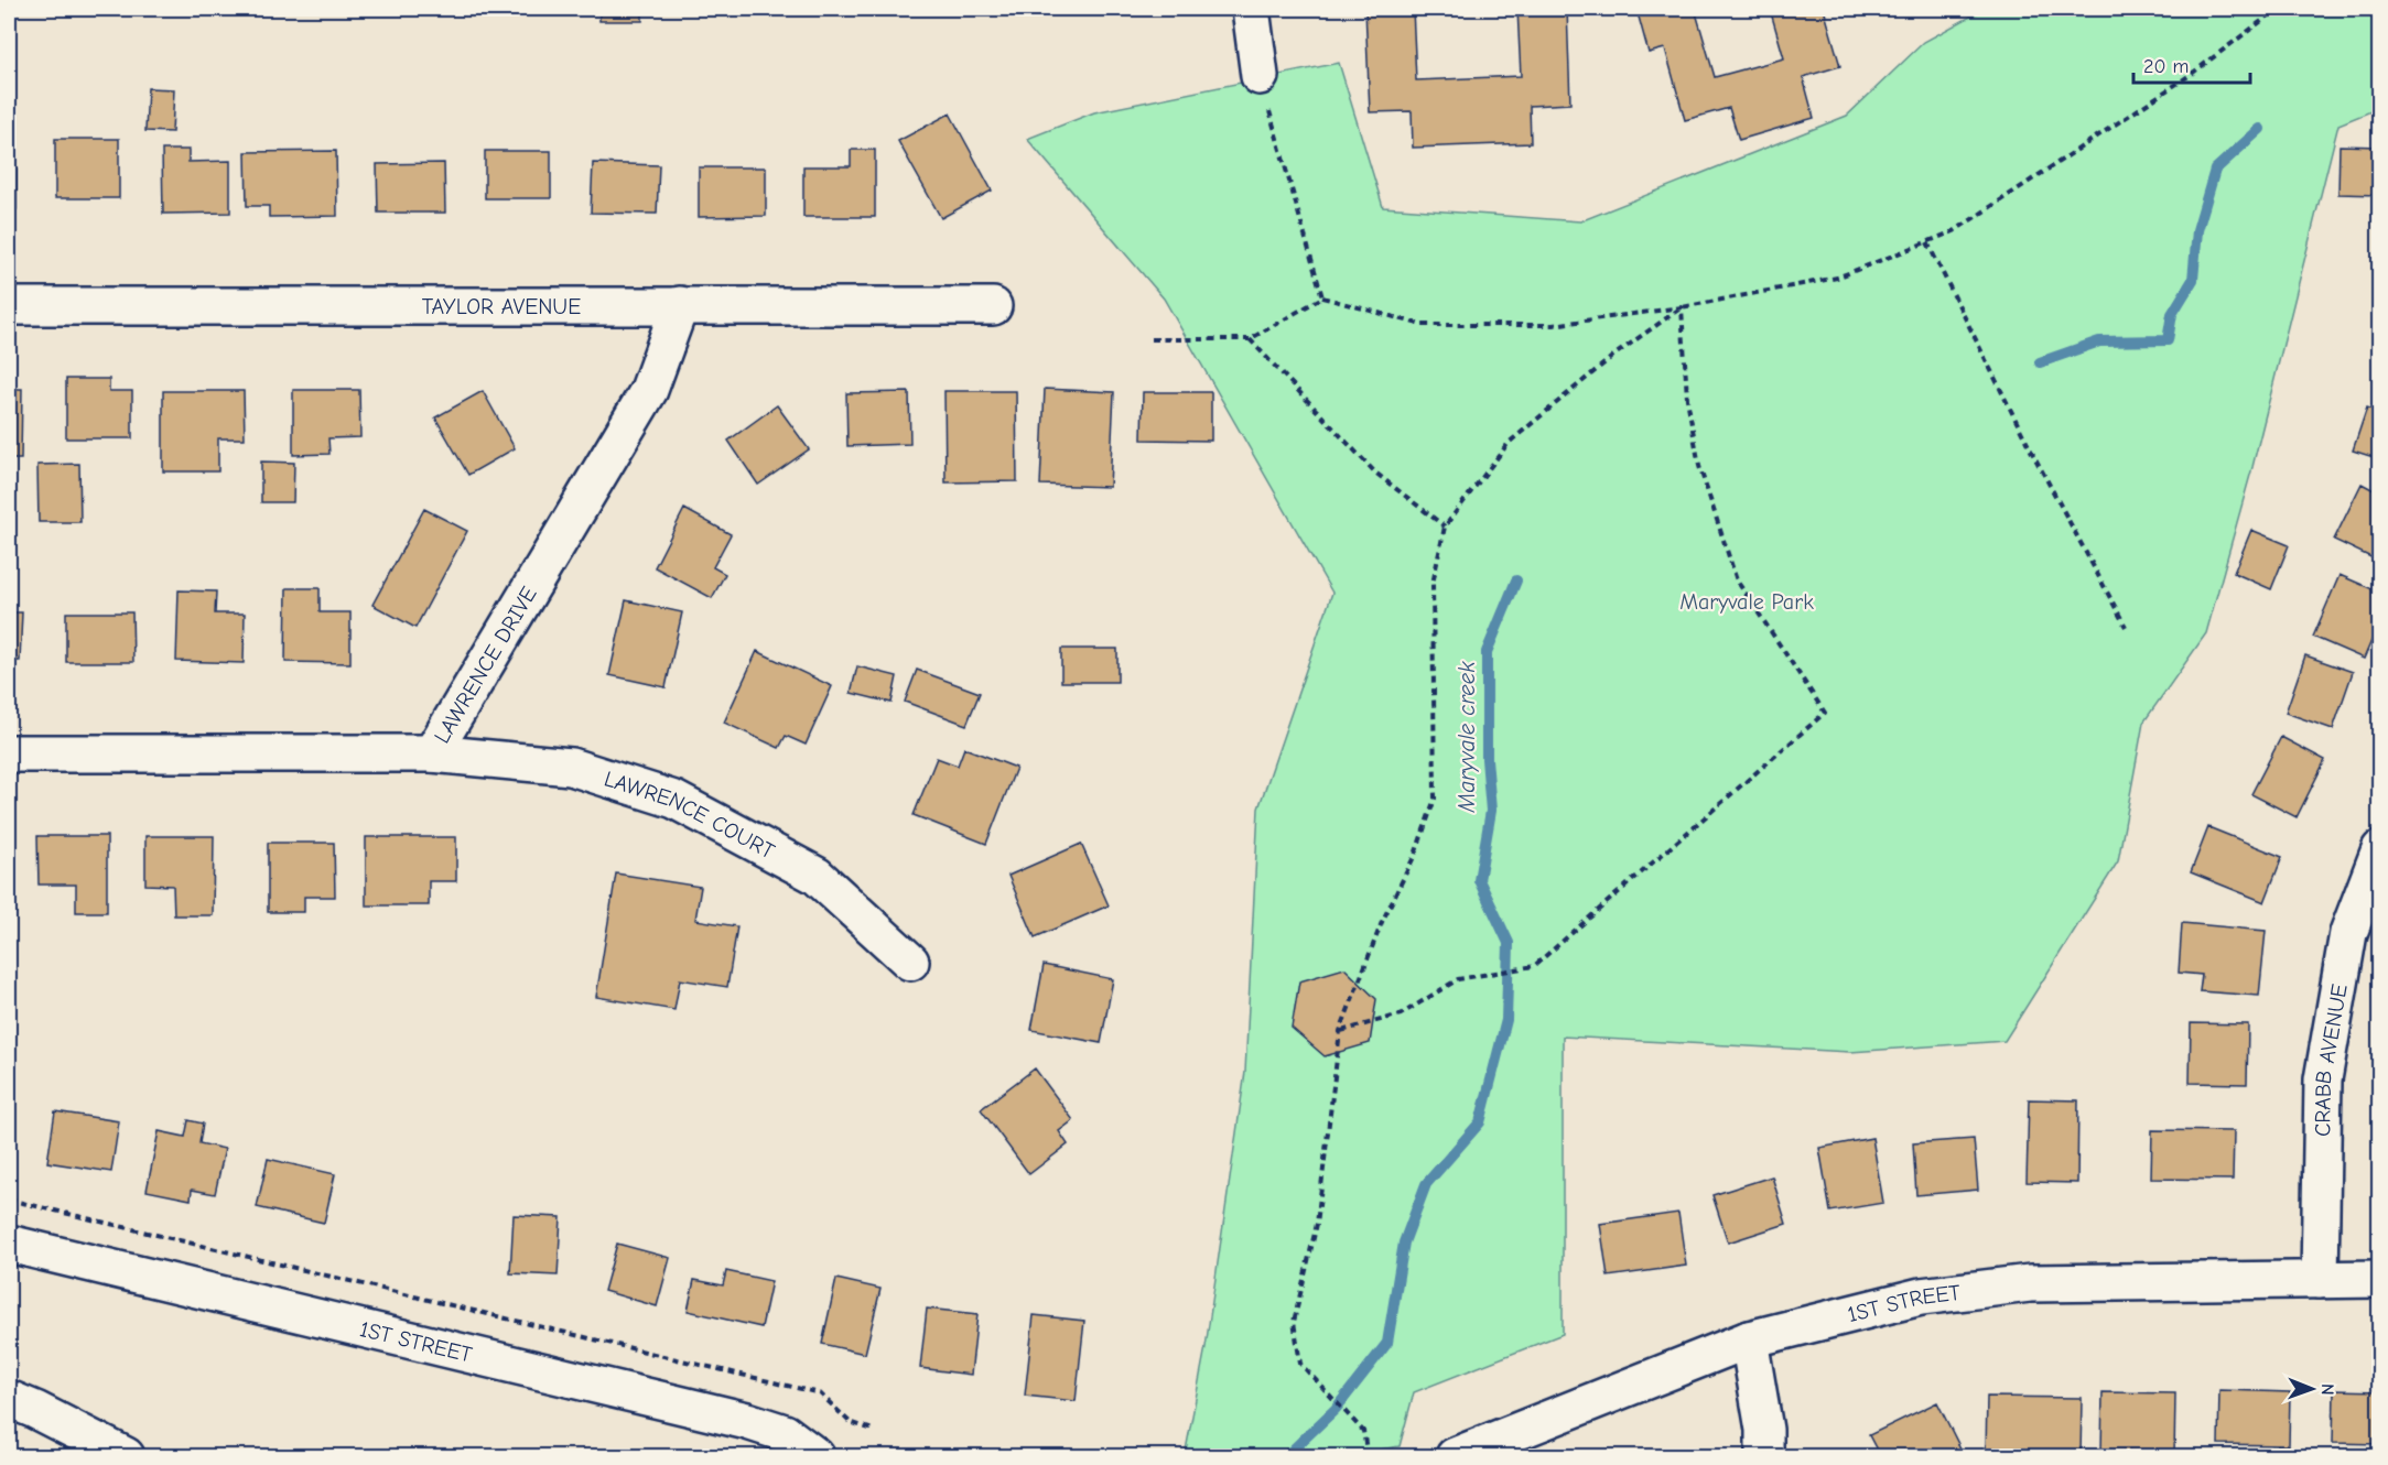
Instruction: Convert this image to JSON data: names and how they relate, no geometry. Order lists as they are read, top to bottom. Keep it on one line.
{"streets":{"street":["TAYLOR AVENUE","LAWRENCE DRIVE","LAWRENCE COURT","CRABB AVENUE","1ST STREET"]},"crossings":[["TAYLOR AVENUE","LAWRENCE DRIVE"],["LAWRENCE DRIVE","LAWRENCE COURT"],["CRABB AVENUE","1ST STREET"]],"water":["Maryvale creek"],"parks":["Maryvale Park"],"scale_bar":"20 m","north":"right"}
